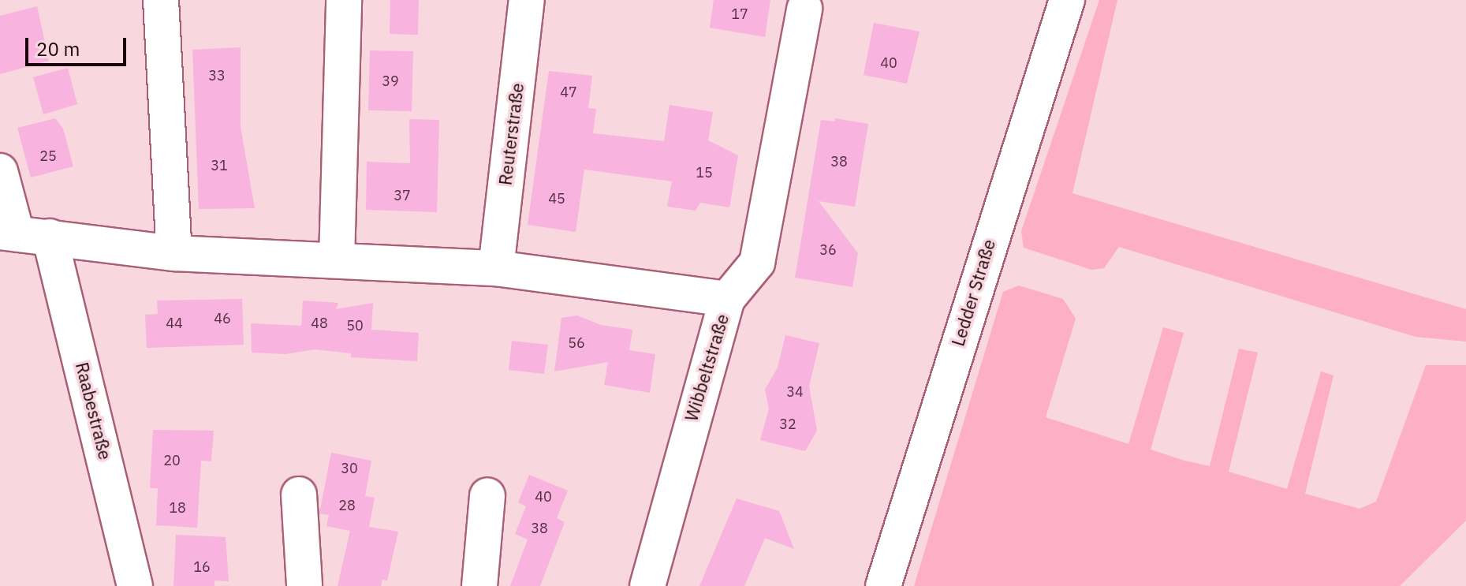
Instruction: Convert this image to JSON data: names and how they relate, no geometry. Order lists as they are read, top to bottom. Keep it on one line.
{"streets":{"street":["Reuterstraße","Ledder Straße","Wibbeltstraße","Raabestraße"]},"house_numbers":["17","40","33","39","47","25","38","31","15","37","45","36","46","44","48","50","56","34","32","20","30","40","28","18","38","16"],"scale_bar":"20 m"}
